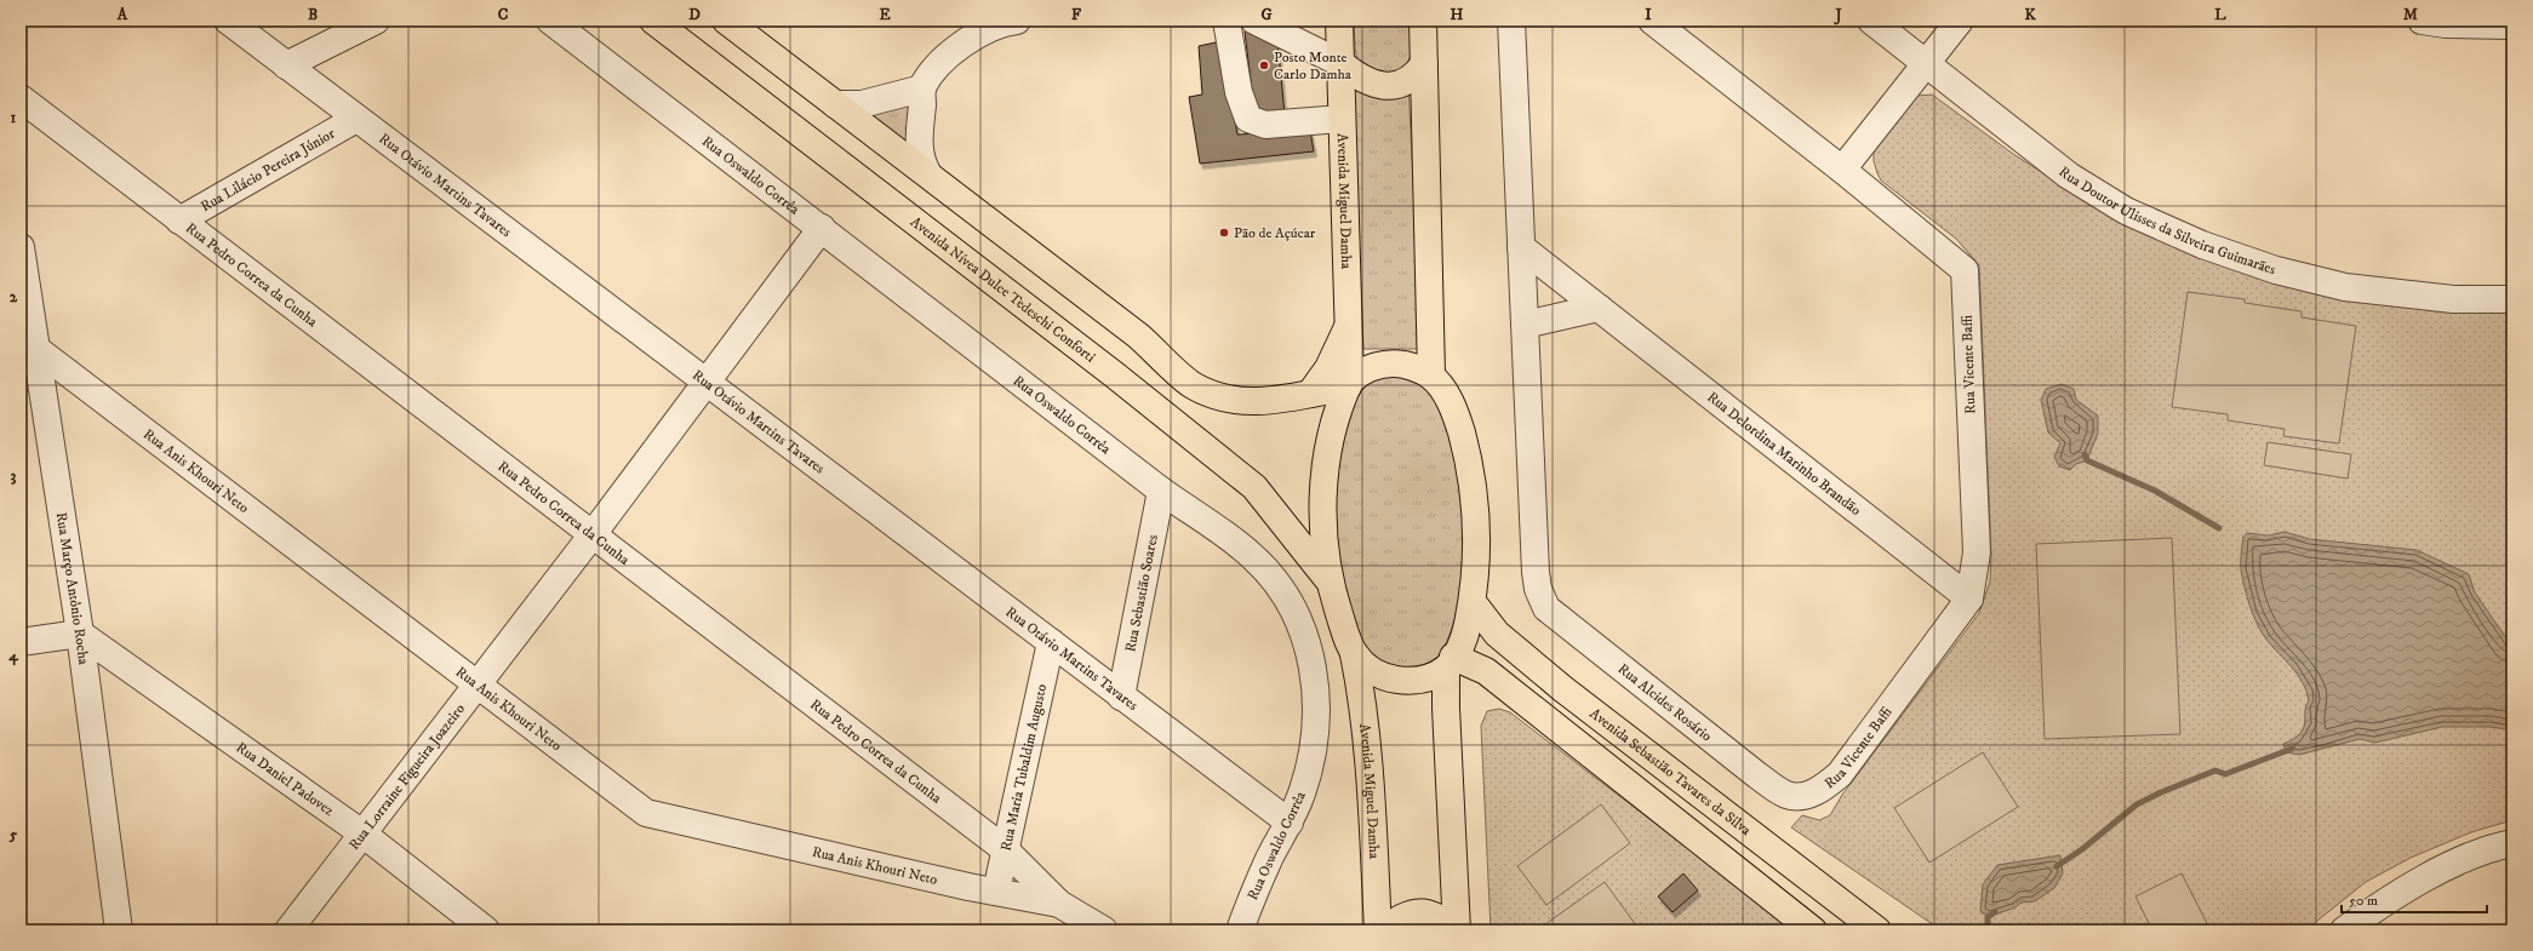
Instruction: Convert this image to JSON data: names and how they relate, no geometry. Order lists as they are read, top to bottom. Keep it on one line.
{"streets":{"main road":["Avenida Miguel Damha","Avenida Nívea Dulce Tedeschi Conforti","Avenida Sebastião Tavares da Silva"],"street":["Rua Lilácio Pereira Júnior","Rua Oswaldo Corrêa","Rua Otávio Martins Tavares","Rua Doutor Ulisses da Silveira Guimarães","Rua Pedro Correa da Cunha","Rua Vicente Baffi","Rua Delordina Marinho Brandão","Rua Anis Khouri Neto","Rua Março Antônio Rocha","Rua Sebastião Soares","Rua Alcides Rosário","Rua Maria Tubaldim Augusto","Rua Lorraine Figueira Joazeiro","Rua Daniel Padovez"]},"crossings":[["Rua Lilácio Pereira Júnior","Rua Otávio Martins Tavares"],["Rua Lilácio Pereira Júnior","Rua Pedro Correa da Cunha"],["Rua Oswaldo Corrêa","Rua Otávio Martins Tavares"],["Rua Oswaldo Corrêa","Rua Sebastião Soares"],["Rua Oswaldo Corrêa","Rua Lorraine Figueira Joazeiro"],["Rua Otávio Martins Tavares","Rua Sebastião Soares"],["Rua Otávio Martins Tavares","Rua Maria Tubaldim Augusto"],["Rua Otávio Martins Tavares","Rua Lorraine Figueira Joazeiro"],["Rua Pedro Correa da Cunha","Rua Anis Khouri Neto"],["Rua Pedro Correa da Cunha","Rua Maria Tubaldim Augusto"],["Rua Pedro Correa da Cunha","Rua Lorraine Figueira Joazeiro"],["Rua Vicente Baffi","Rua Delordina Marinho Brandão"],["Rua Vicente Baffi","Rua Alcides Rosário"],["Rua Anis Khouri Neto","Rua Março Antônio Rocha"],["Rua Anis Khouri Neto","Rua Maria Tubaldim Augusto"],["Rua Anis Khouri Neto","Rua Lorraine Figueira Joazeiro"],["Rua Março Antônio Rocha","Rua Daniel Padovez"],["Rua Lorraine Figueira Joazeiro","Rua Daniel Padovez"]],"places":["Posto Monte Carlo Damha","Pão de Açúcar"],"scale_bar":"50 m","grid":{"columns":["A","B","C","D","E","F","G","H","I","J","K","L","M"],"rows":["1","2","3","4","5"]}}
